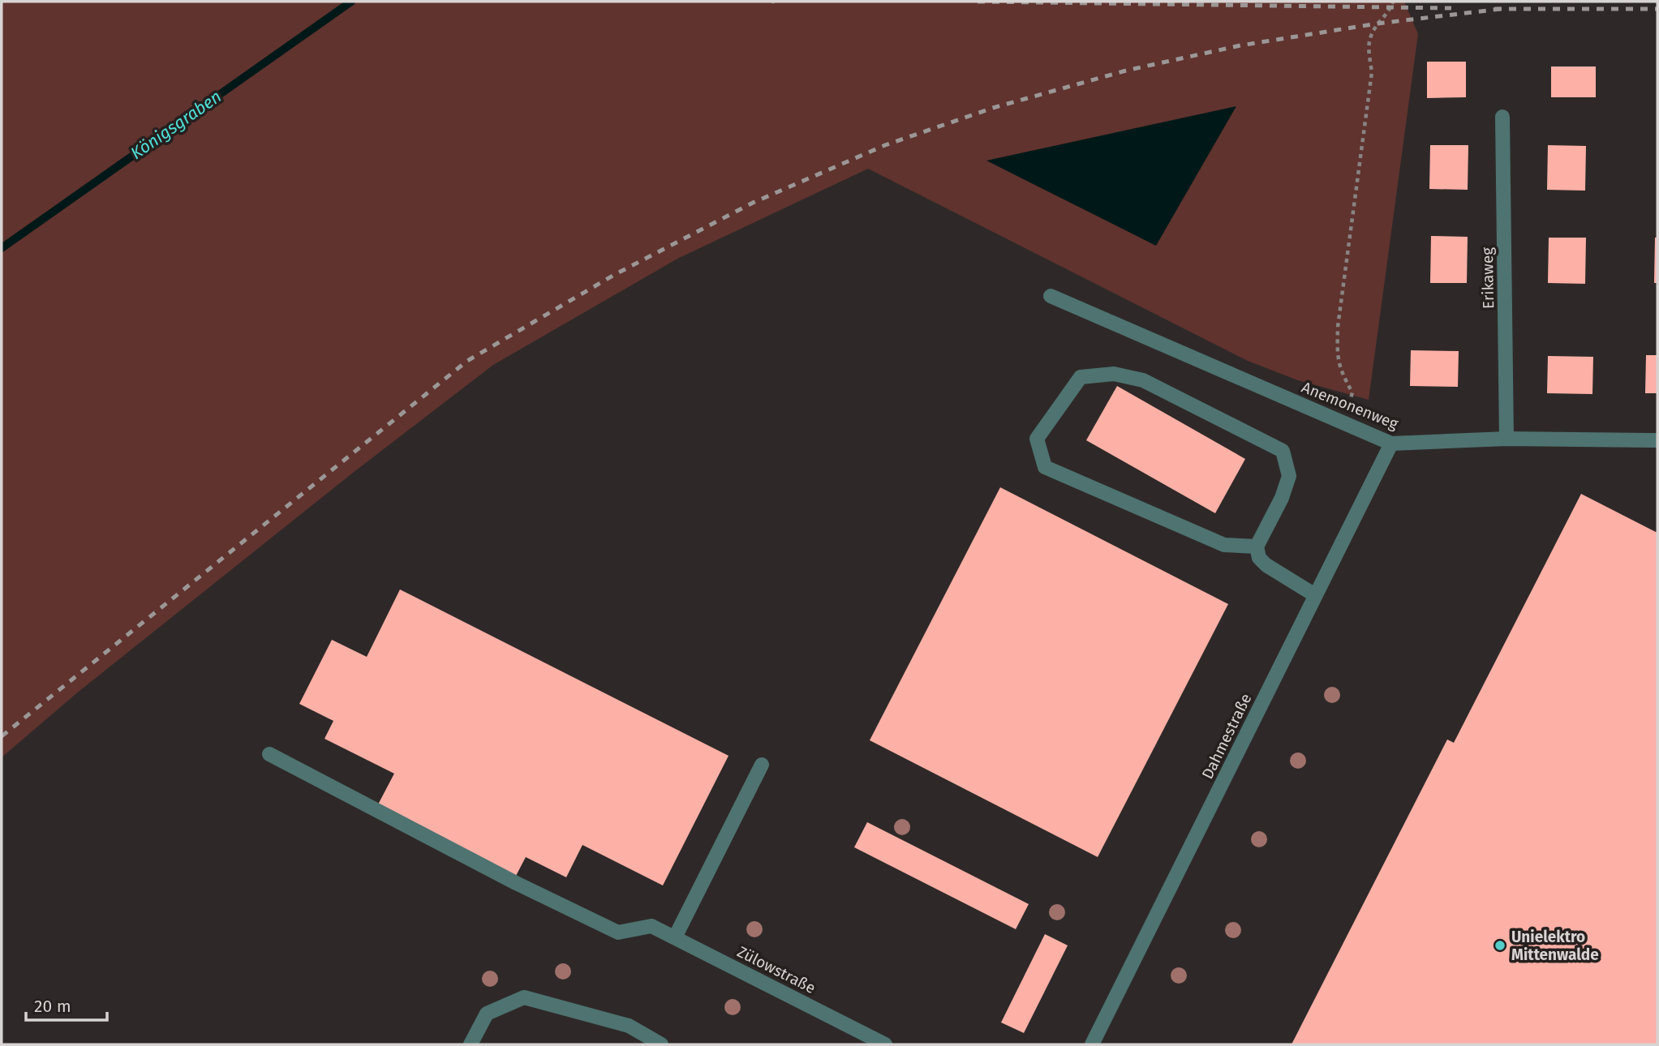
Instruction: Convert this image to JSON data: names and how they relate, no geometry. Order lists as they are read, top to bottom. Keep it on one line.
{"streets":{"street":["Erikaweg","Anemonenweg","Dahmestraße","Zülowstraße"]},"crossings":[["Erikaweg","Anemonenweg"],["Anemonenweg","Dahmestraße"]],"water":["Königsgraben"],"places":["Unielektro Mittenwalde"],"scale_bar":"20 m"}
